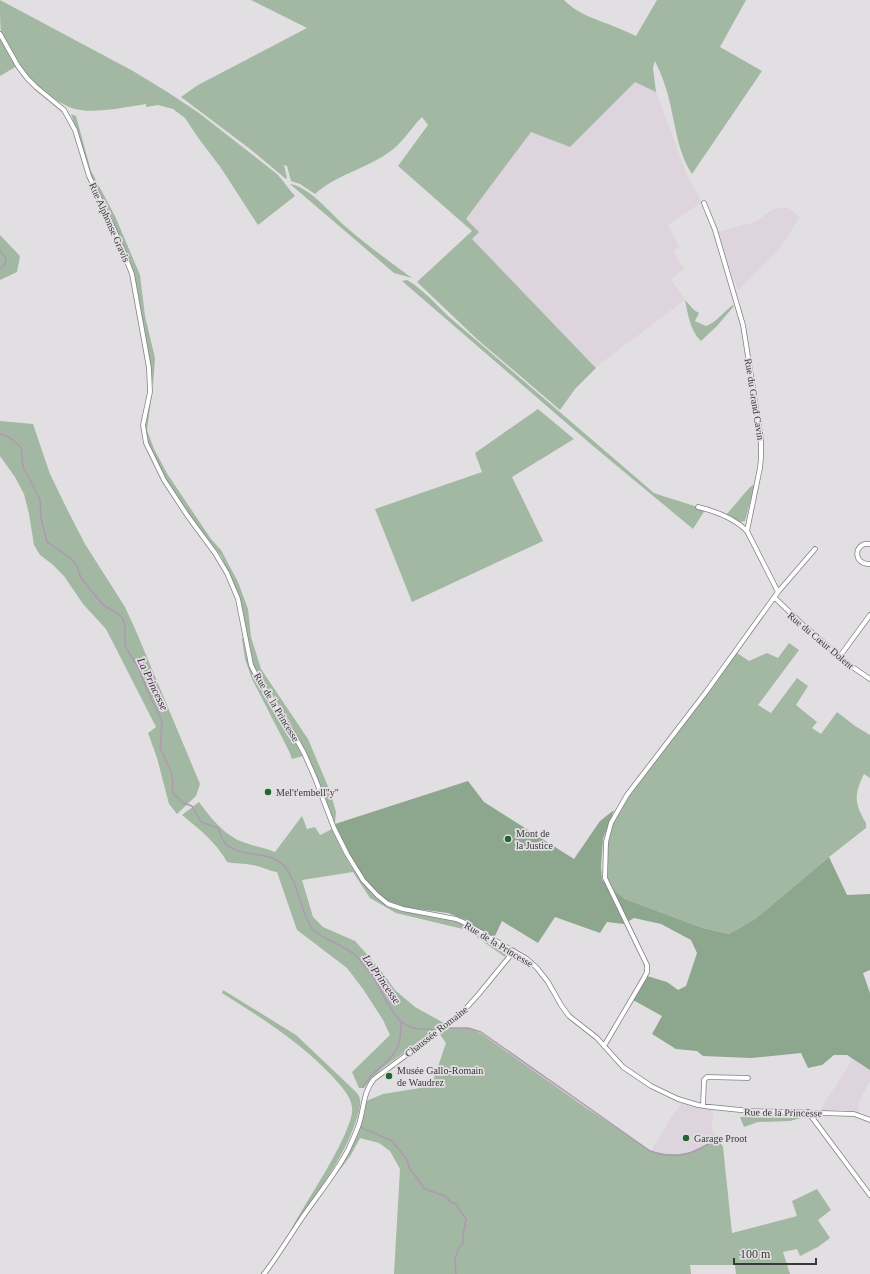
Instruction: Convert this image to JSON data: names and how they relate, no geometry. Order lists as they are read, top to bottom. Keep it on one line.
{"streets":{"street":["Rue Alphonse Gravis","Rue du Grand Cavin","Rue du Cœur Dolent","Rue de la Princesse","Chaussée Romaine"]},"crossings":[["Rue Alphonse Gravis","Rue de la Princesse"],["Rue de la Princesse","Chaussée Romaine"]],"water":["La Princesse"],"places":["Mel't'embell\"y\"","Mont de la Justice","Musée Gallo-Romain de Waudrez","Garage Proot"],"scale_bar":"100 m"}
